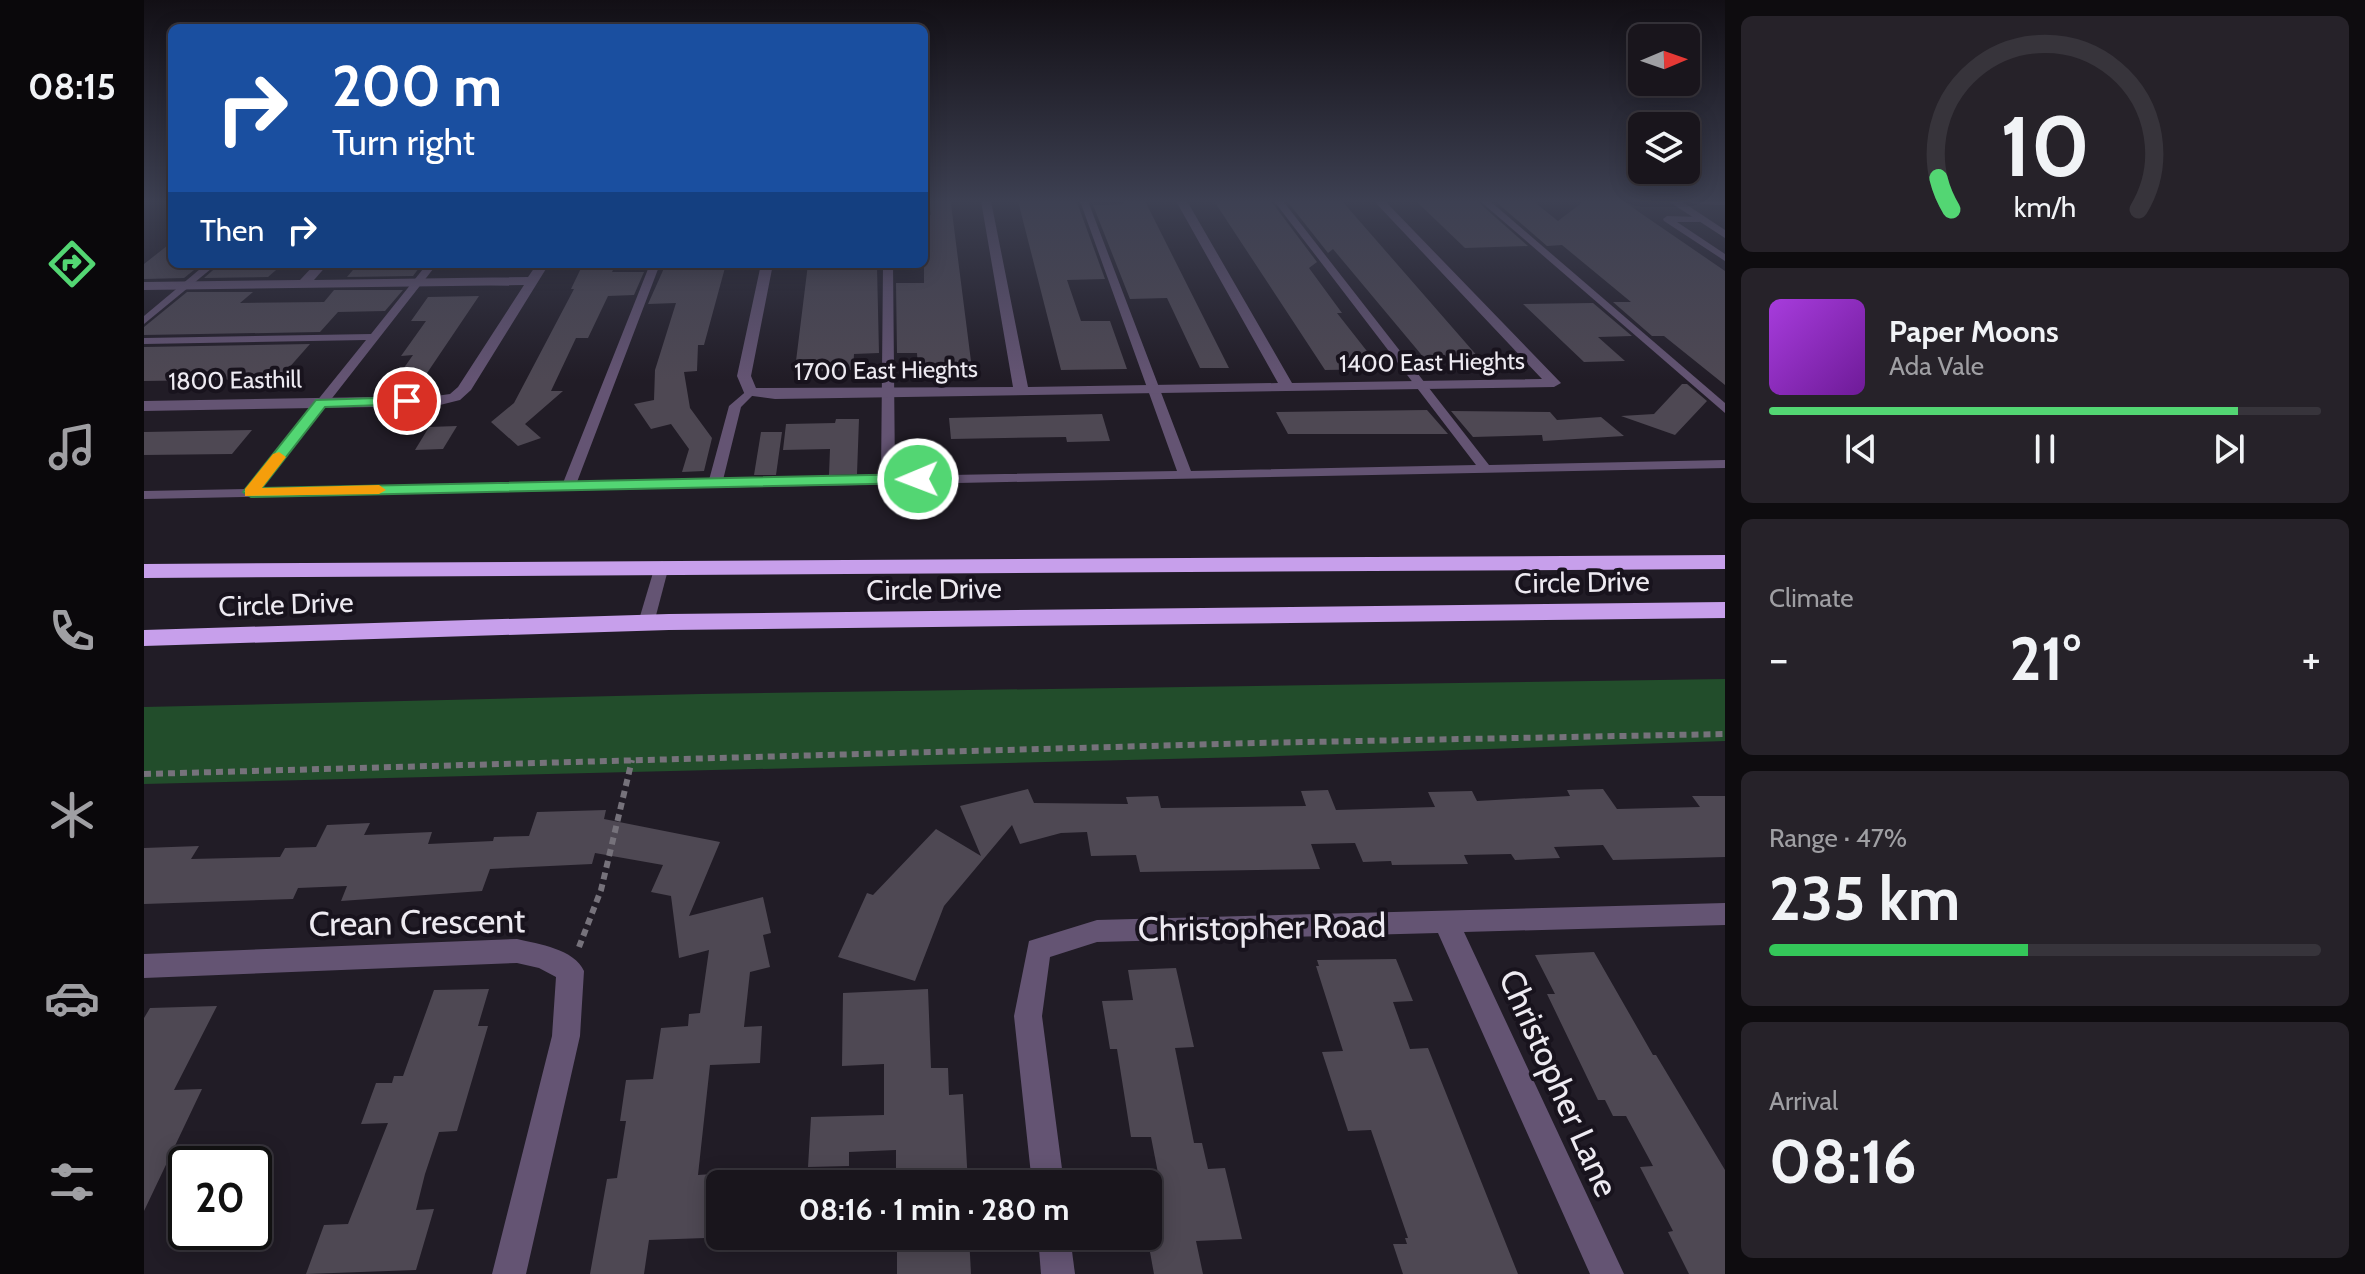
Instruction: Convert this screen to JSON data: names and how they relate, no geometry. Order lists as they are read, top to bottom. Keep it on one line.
{"streets":{"highway":["Circle Drive"],"street":["1400 East Hieghts","1700 East Hieghts","1800 Easthill","Crean Crescent","Christopher Road","Christopher Lane"]},"crossings":[["1400 East Hieghts","1700 East Hieghts"],["Christopher Road","Christopher Lane"]],"north":"right","page":{"tabs":"08:15","turn":["200 m","Turn right"],"then":"Then","song":["Paper Moons","Ada Vale"],"tile":["Climate",["Range · 47%","235 km"],["Arrival","08:16"]],"heat":["−","21°","+"],"limit":"20","trip":"08:16 · 1 min · 280 m","gauge":["10","km/h"]}}
